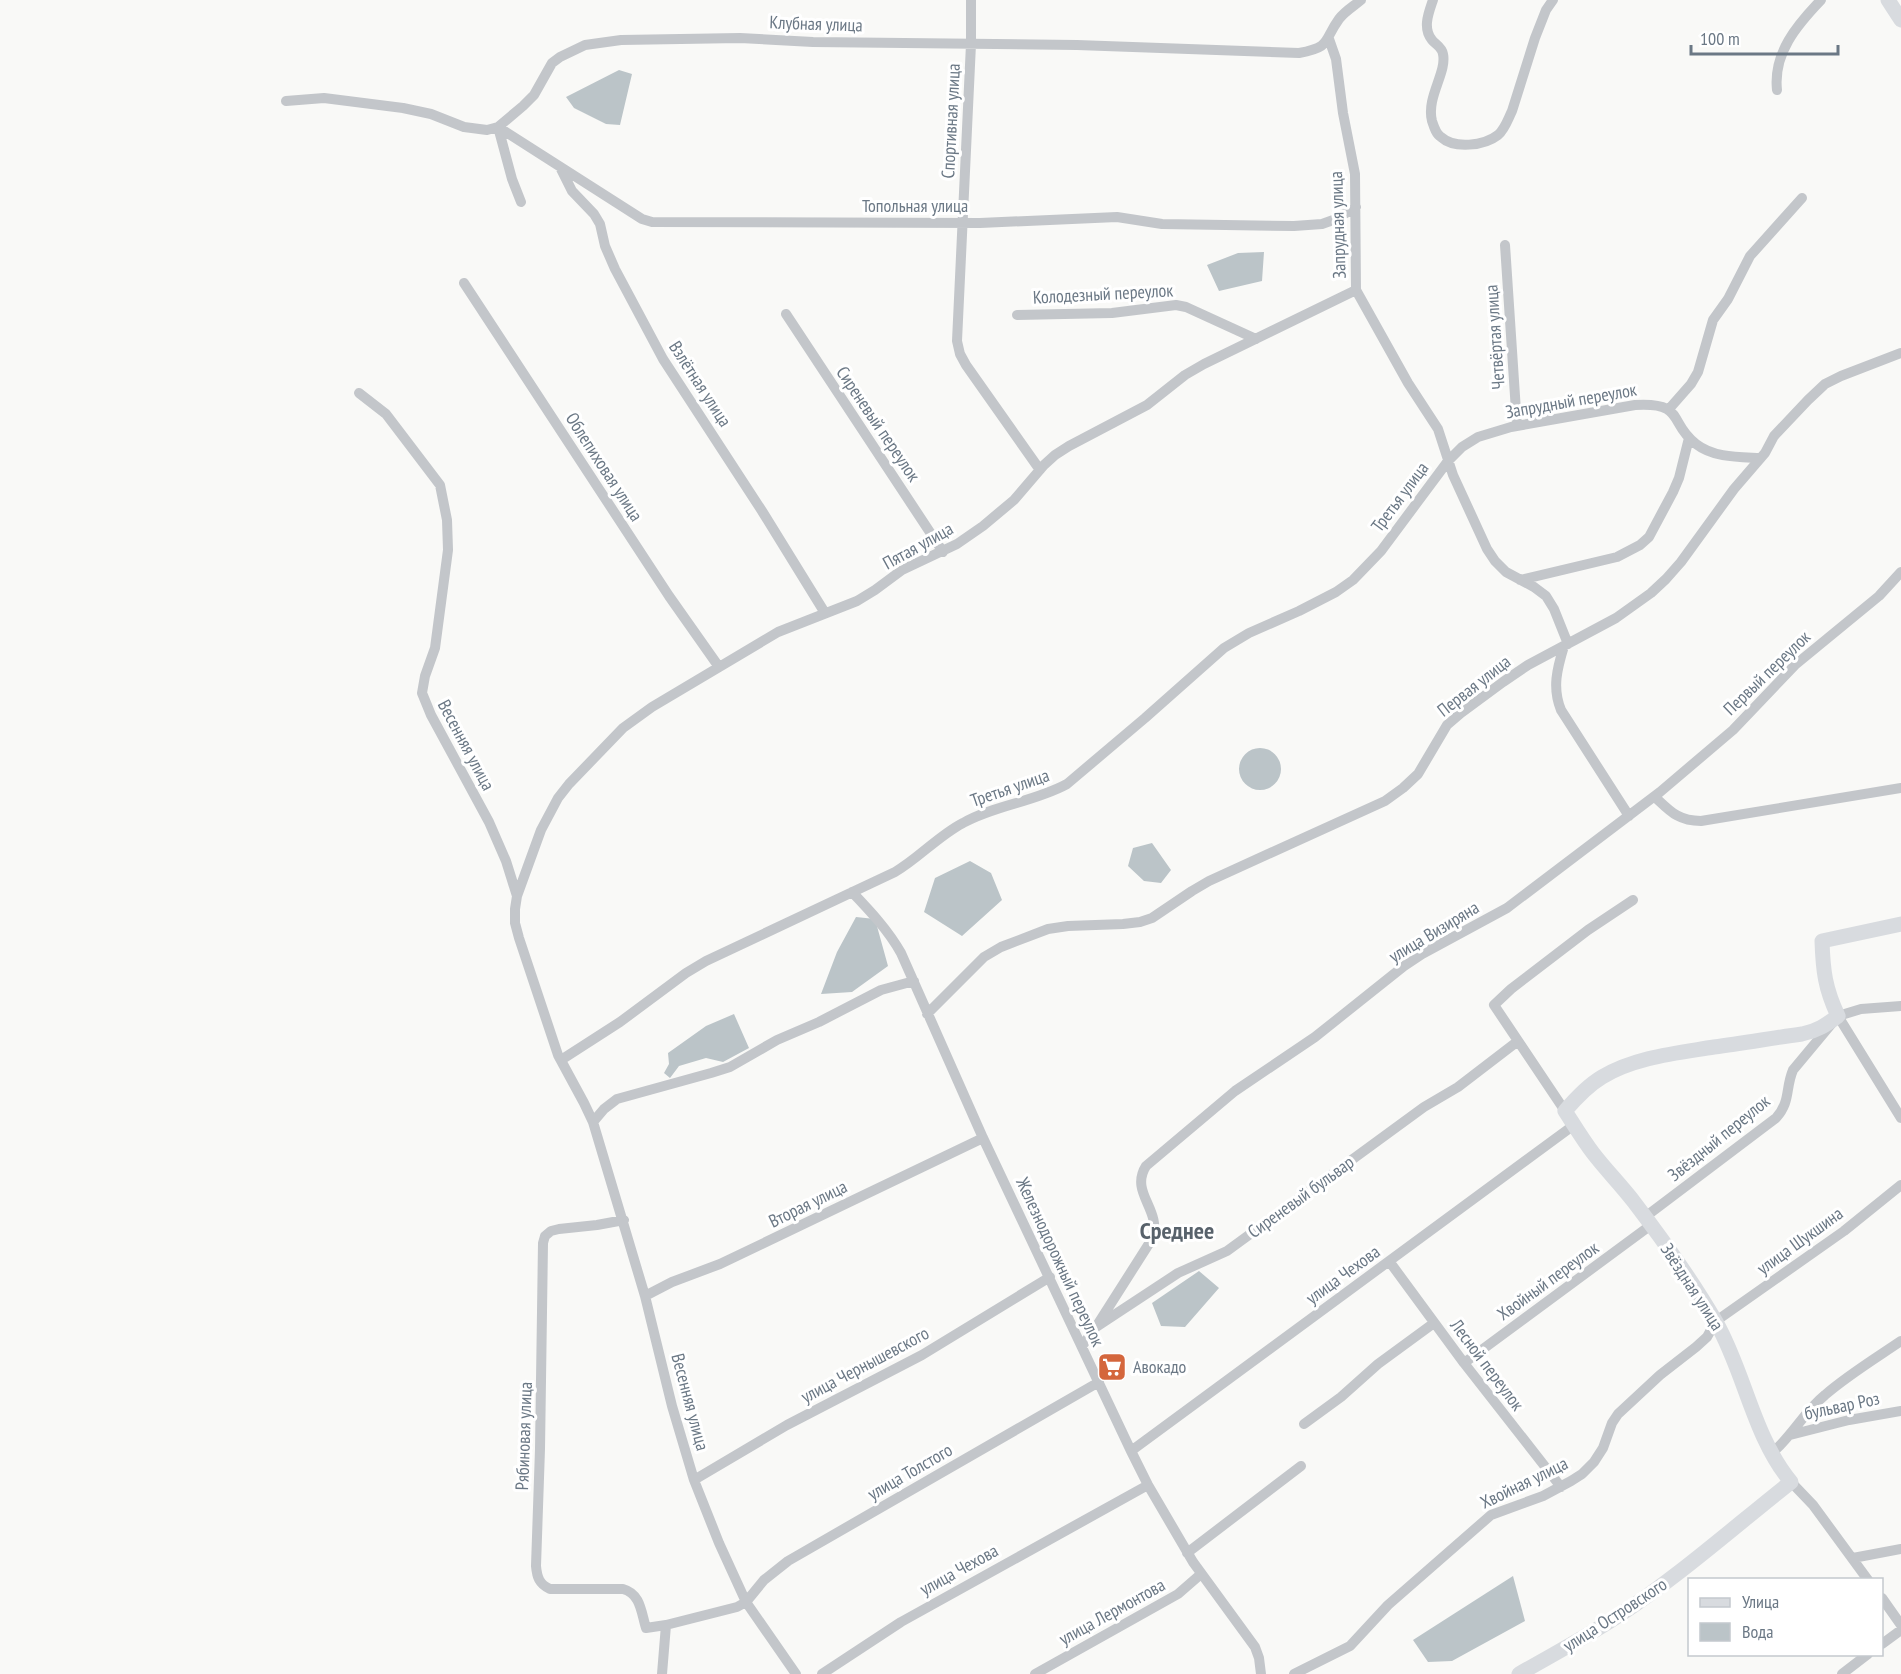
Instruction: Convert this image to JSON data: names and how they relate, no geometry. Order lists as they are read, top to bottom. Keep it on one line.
{"streets":{"street":["Клубная улица","Спортивная улица","Топольная улица","Запрудная улица","Колодезный переулок","Четвёртая улица","Взлётная улица","Запрудный переулок","Сиреневый переулок","Облепиховая улица","Третья улица","Пятая улица","Первый переулок","Первая улица","Весенняя улица","улица Визиряна","Звёздный переулок","Сиреневый бульвар","Вторая улица","улица Шукшина","Железнодорожный переулок","улица Чехова","Хвойный переулок","Звёздная улица","улица Чернышевского","Лесной переулок","бульвар Роз","Рябиновая улица","улица Толстого","Хвойная улица","улица Лермонтова","улица Островского"]},"crossings":[["Клубная улица","Спортивная улица"],["Клубная улица","Топольная улица"],["Клубная улица","Запрудная улица"],["Спортивная улица","Топольная улица"],["Спортивная улица","Пятая улица"],["Топольная улица","Запрудная улица"],["Топольная улица","Взлётная улица"],["Запрудная улица","Запрудный переулок"],["Запрудная улица","Третья улица"],["Запрудная улица","Пятая улица"],["Запрудная улица","Первая улица"],["Колодезный переулок","Пятая улица"],["Четвёртая улица","Запрудный переулок"],["Взлётная улица","Пятая улица"],["Запрудный переулок","Третья улица"],["Сиреневый переулок","Пятая улица"],["Облепиховая улица","Пятая улица"],["Третья улица","Весенняя улица"],["Третья улица","Железнодорожный переулок"],["Пятая улица","Весенняя улица"],["Первый переулок","улица Визиряна"],["Первая улица","Железнодорожный переулок"],["Весенняя улица","Вторая улица"],["Весенняя улица","улица Чернышевского"],["Весенняя улица","Рябиновая улица"],["Весенняя улица","улица Толстого"],["улица Визиряна","Сиреневый бульвар"],["Звёздный переулок","Хвойный переулок"],["Звёздный переулок","Звёздная улица"],["Сиреневый бульвар","Железнодорожный переулок"],["Сиреневый бульвар","Звёздная улица"],["Вторая улица","Железнодорожный переулок"],["улица Шукшина","Звёздная улица"],["улица Шукшина","Хвойная улица"],["Железнодорожный переулок","улица Чехова"],["Железнодорожный переулок","улица Чернышевского"],["Железнодорожный переулок","улица Толстого"],["Железнодорожный переулок","улица Лермонтова"],["улица Чехова","Звёздная улица"],["улица Чехова","Лесной переулок"],["Хвойный переулок","Звёздная улица"],["Хвойный переулок","Лесной переулок"],["Звёздная улица","Хвойная улица"],["Звёздная улица","улица Островского"],["Лесной переулок","Хвойная улица"]],"districts":["Среднее"],"places":{"supermarket":["Авокадо"]},"legend":["Улица","Вода"],"scale_bar":"100 m"}
